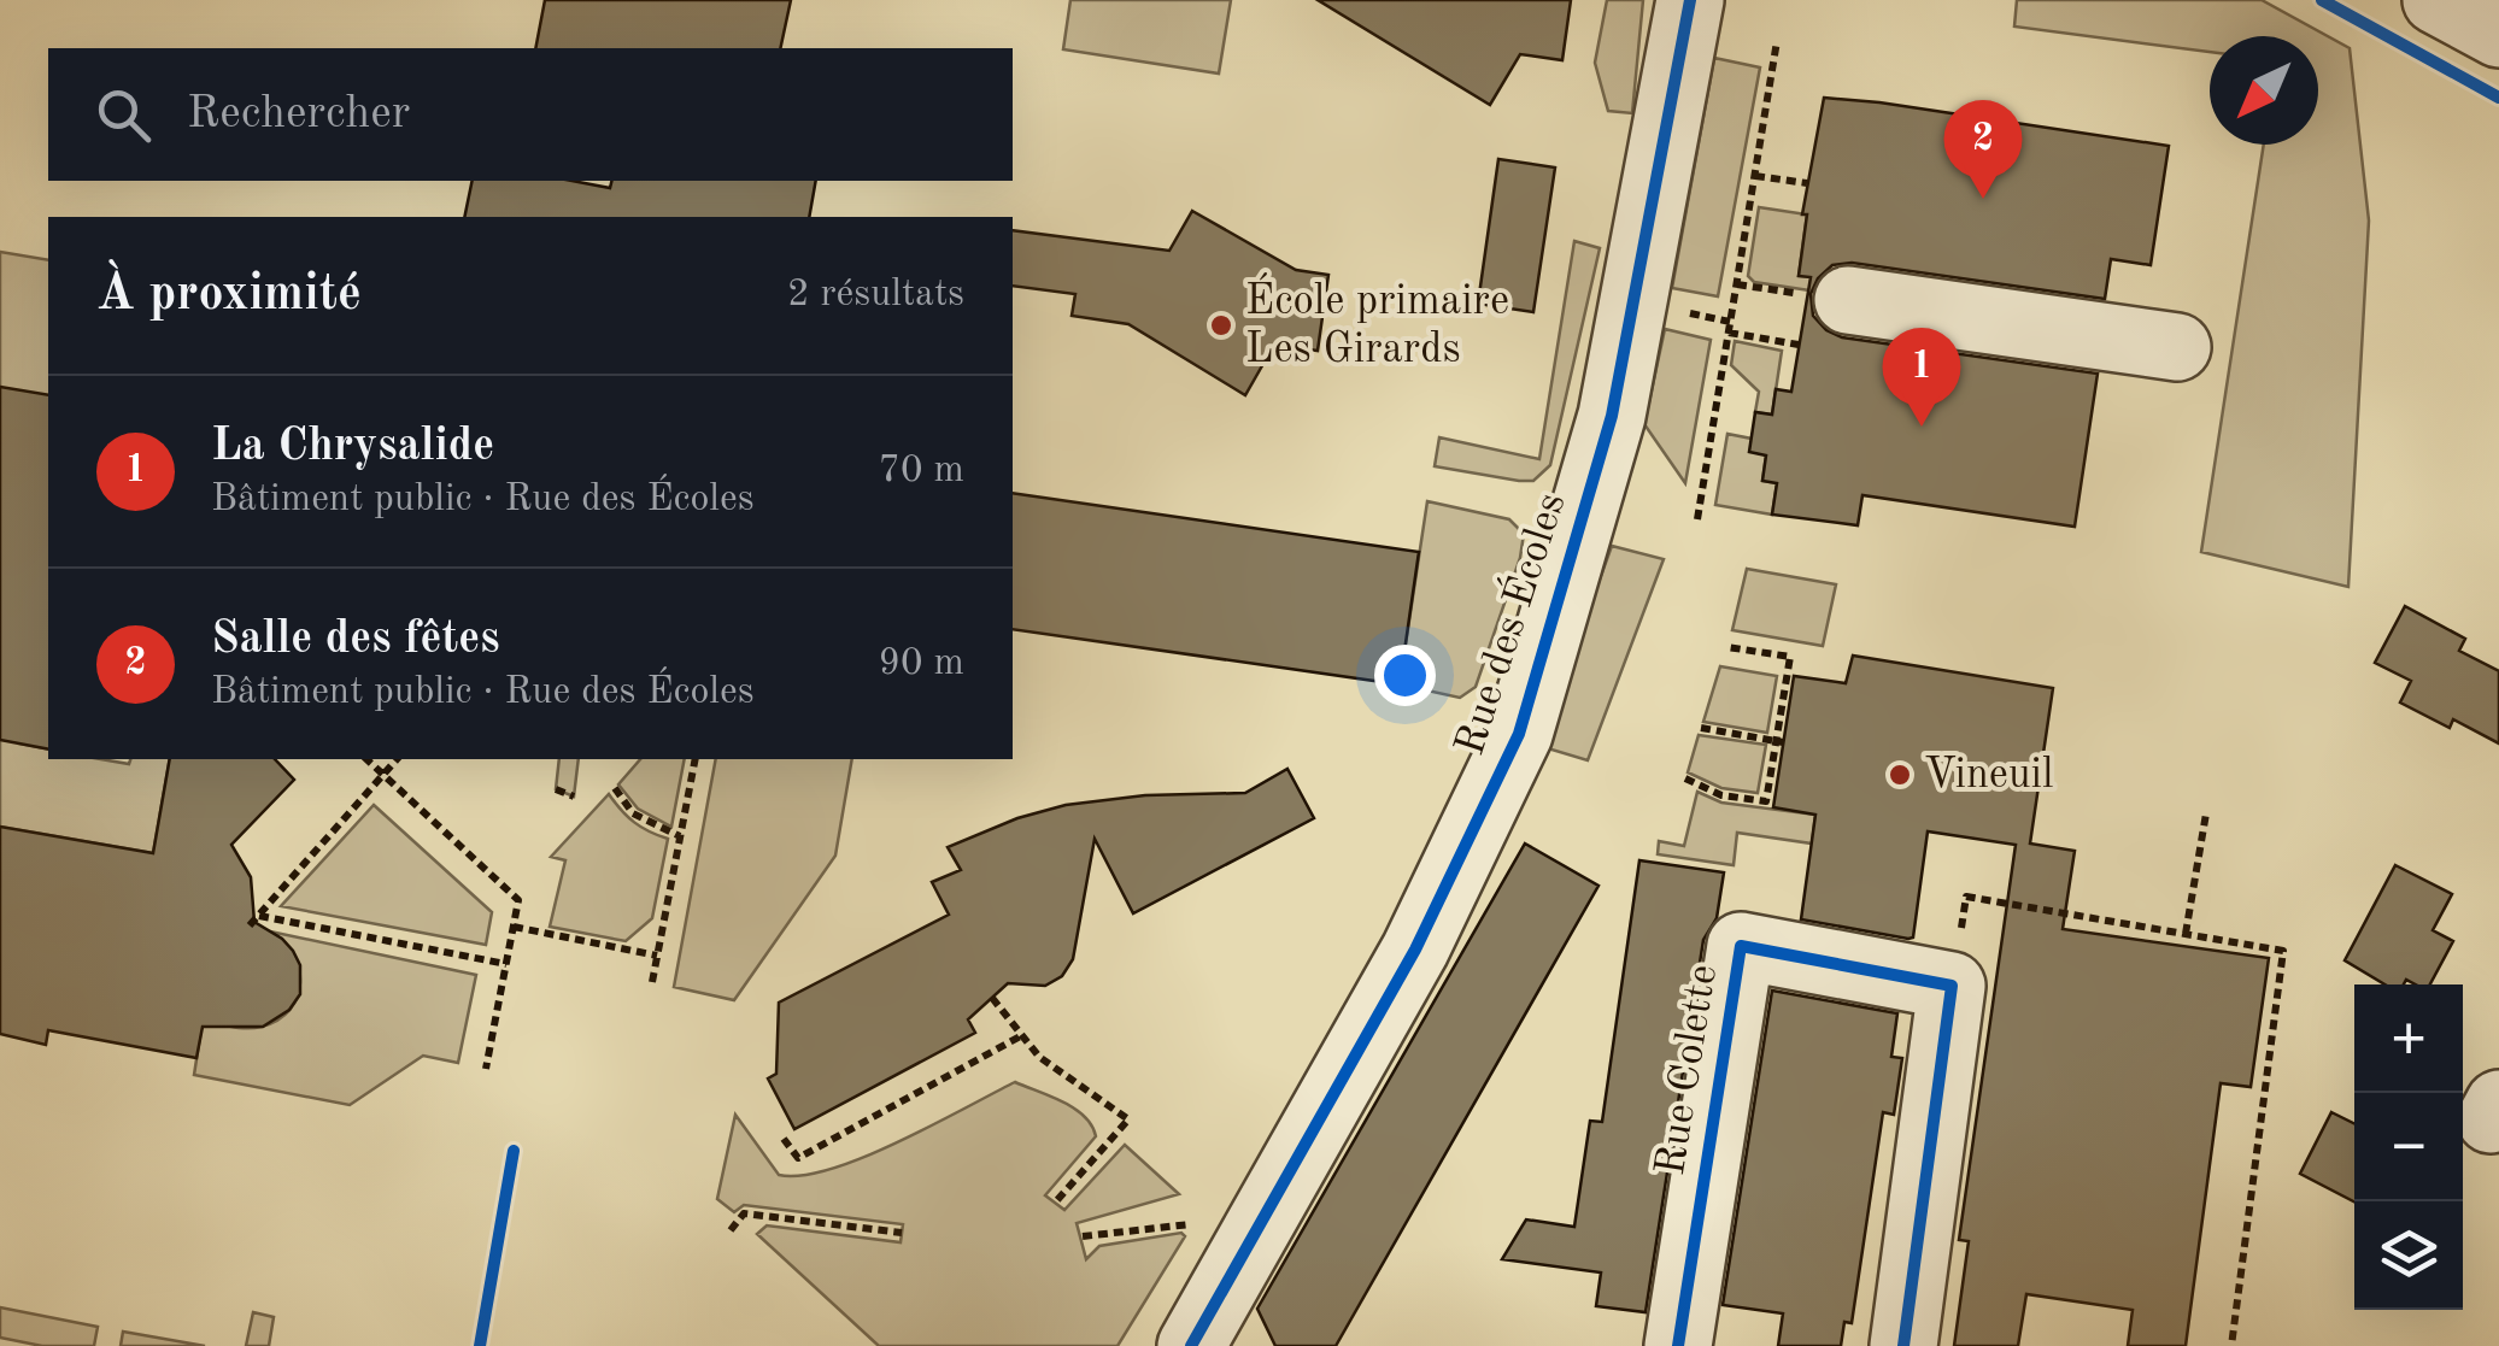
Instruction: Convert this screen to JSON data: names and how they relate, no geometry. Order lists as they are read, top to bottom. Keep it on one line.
{"streets":{"street":["Rue des Écoles","Rue Colette"]},"places":["École primaire Les Girards","Vineuil"],"north":"bottom left","page":{"search":"Rechercher","pins":["2","1"],"heading":["À proximité","2 résultats"],"list":[{"mark":"1","name":"La Chrysalide","note":"Bâtiment public · Rue des Écoles","value":"70 m"},{"mark":"2","name":"Salle des fêtes","note":"Bâtiment public · Rue des Écoles","value":"90 m"}],"map_buttons":["+","−"]}}
